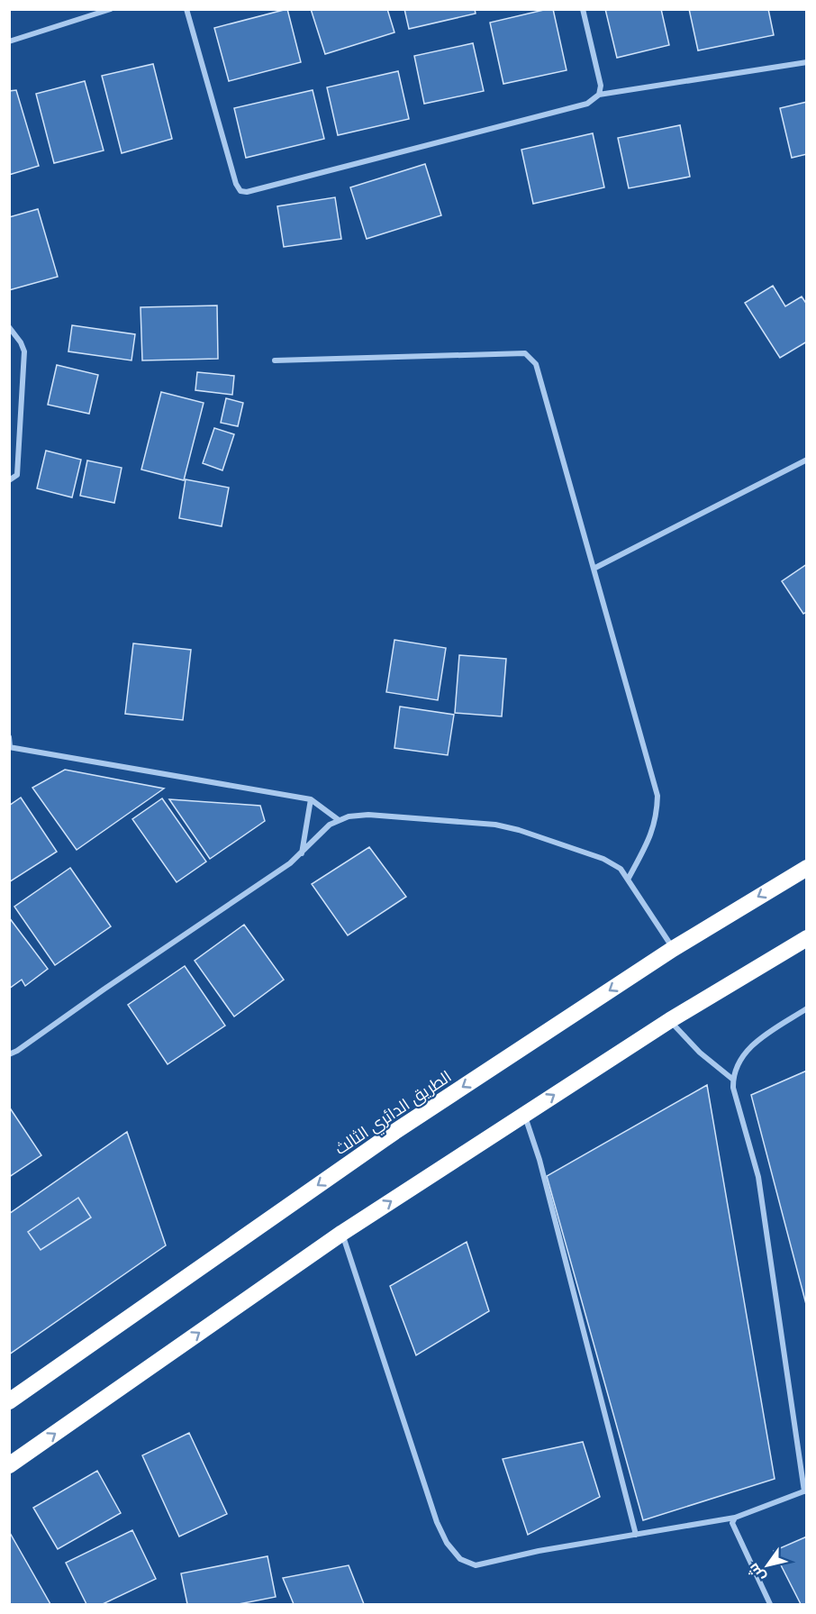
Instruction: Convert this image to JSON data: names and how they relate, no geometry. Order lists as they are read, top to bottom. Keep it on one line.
{"streets":{"highway":["الطريق الدائري الثالث"]},"north":"bottom left"}
